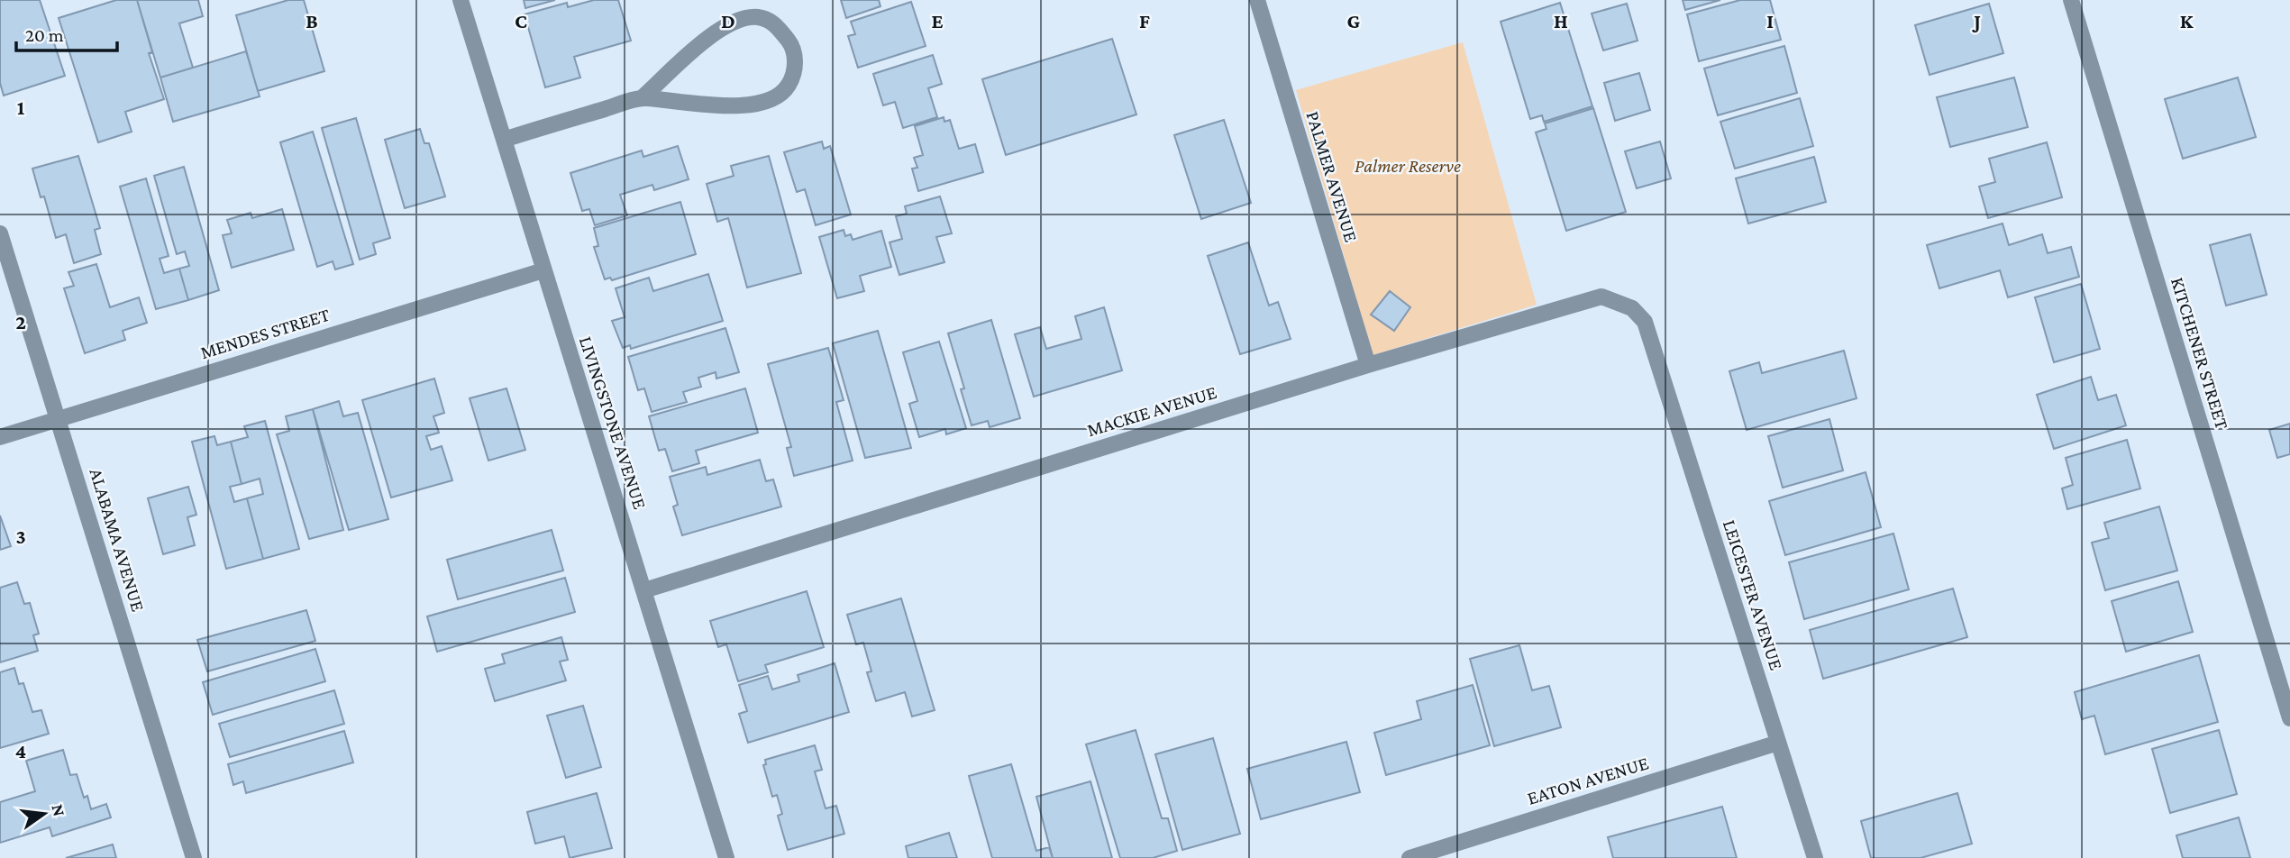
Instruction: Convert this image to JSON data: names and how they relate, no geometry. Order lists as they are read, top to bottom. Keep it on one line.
{"streets":{"street":["PALMER AVENUE","MENDES STREET","KITCHENER STREET","MACKIE AVENUE","LIVINGSTONE AVENUE","ALABAMA AVENUE","LEICESTER AVENUE","EATON AVENUE"]},"crossings":[["PALMER AVENUE","MACKIE AVENUE"],["MENDES STREET","LIVINGSTONE AVENUE"],["MENDES STREET","ALABAMA AVENUE"],["MACKIE AVENUE","LIVINGSTONE AVENUE"],["MACKIE AVENUE","LEICESTER AVENUE"],["LEICESTER AVENUE","EATON AVENUE"]],"parks":["Palmer Reserve"],"scale_bar":"20 m","north":"right","grid":{"columns":["B","C","D","E","F","G","H","I","J","K"],"rows":["1","2","3","4"]}}
